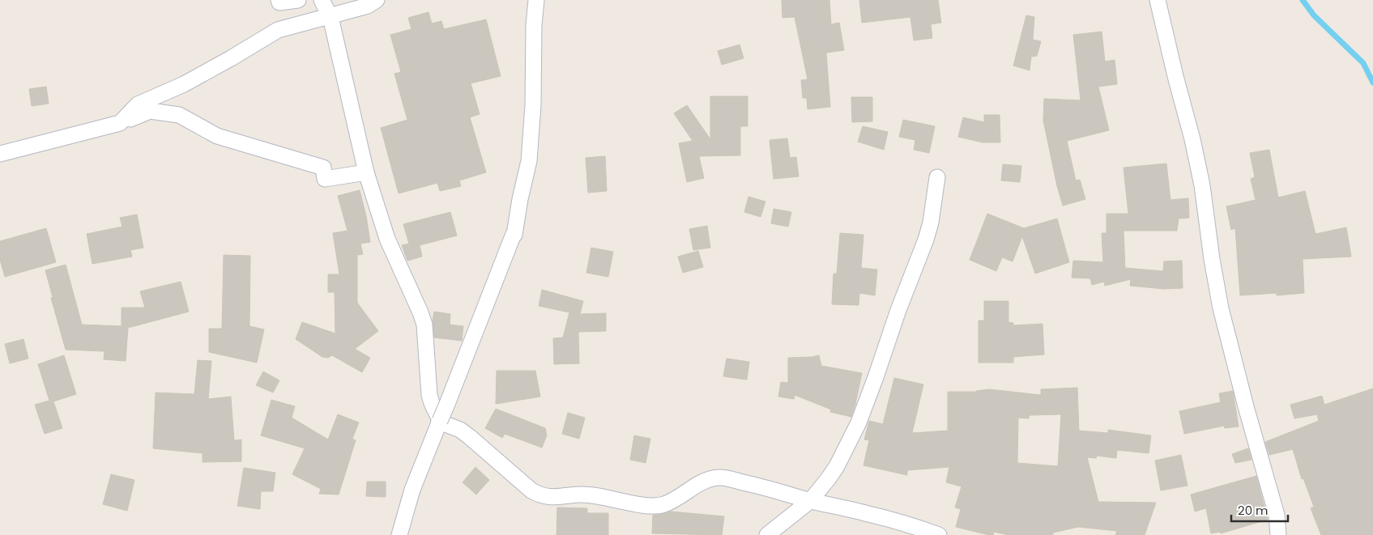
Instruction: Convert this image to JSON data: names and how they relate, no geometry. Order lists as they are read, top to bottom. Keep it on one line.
{"scale_bar":"20 m"}
